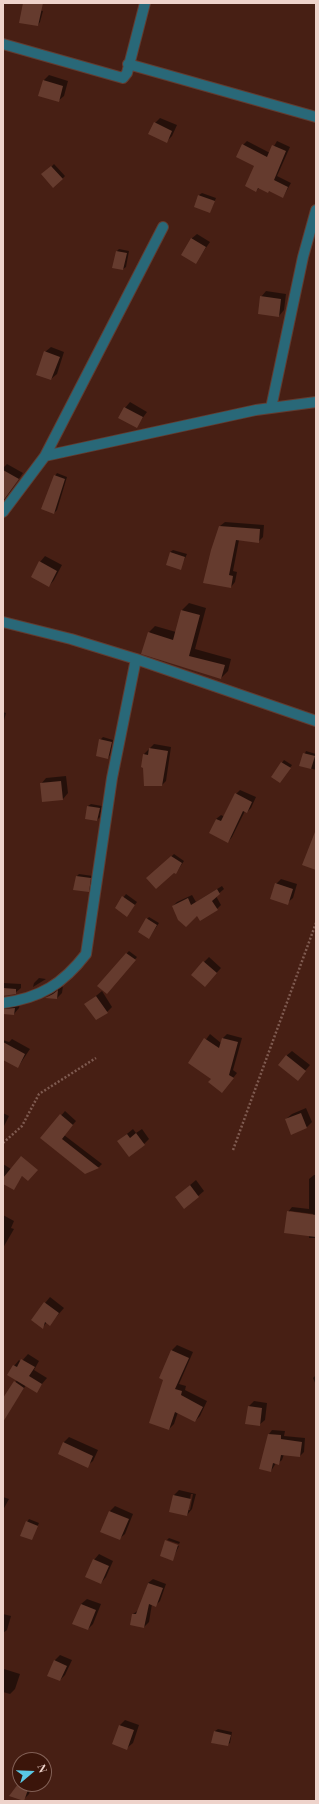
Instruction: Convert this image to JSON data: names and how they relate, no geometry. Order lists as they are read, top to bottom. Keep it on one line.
{"north":"right"}
